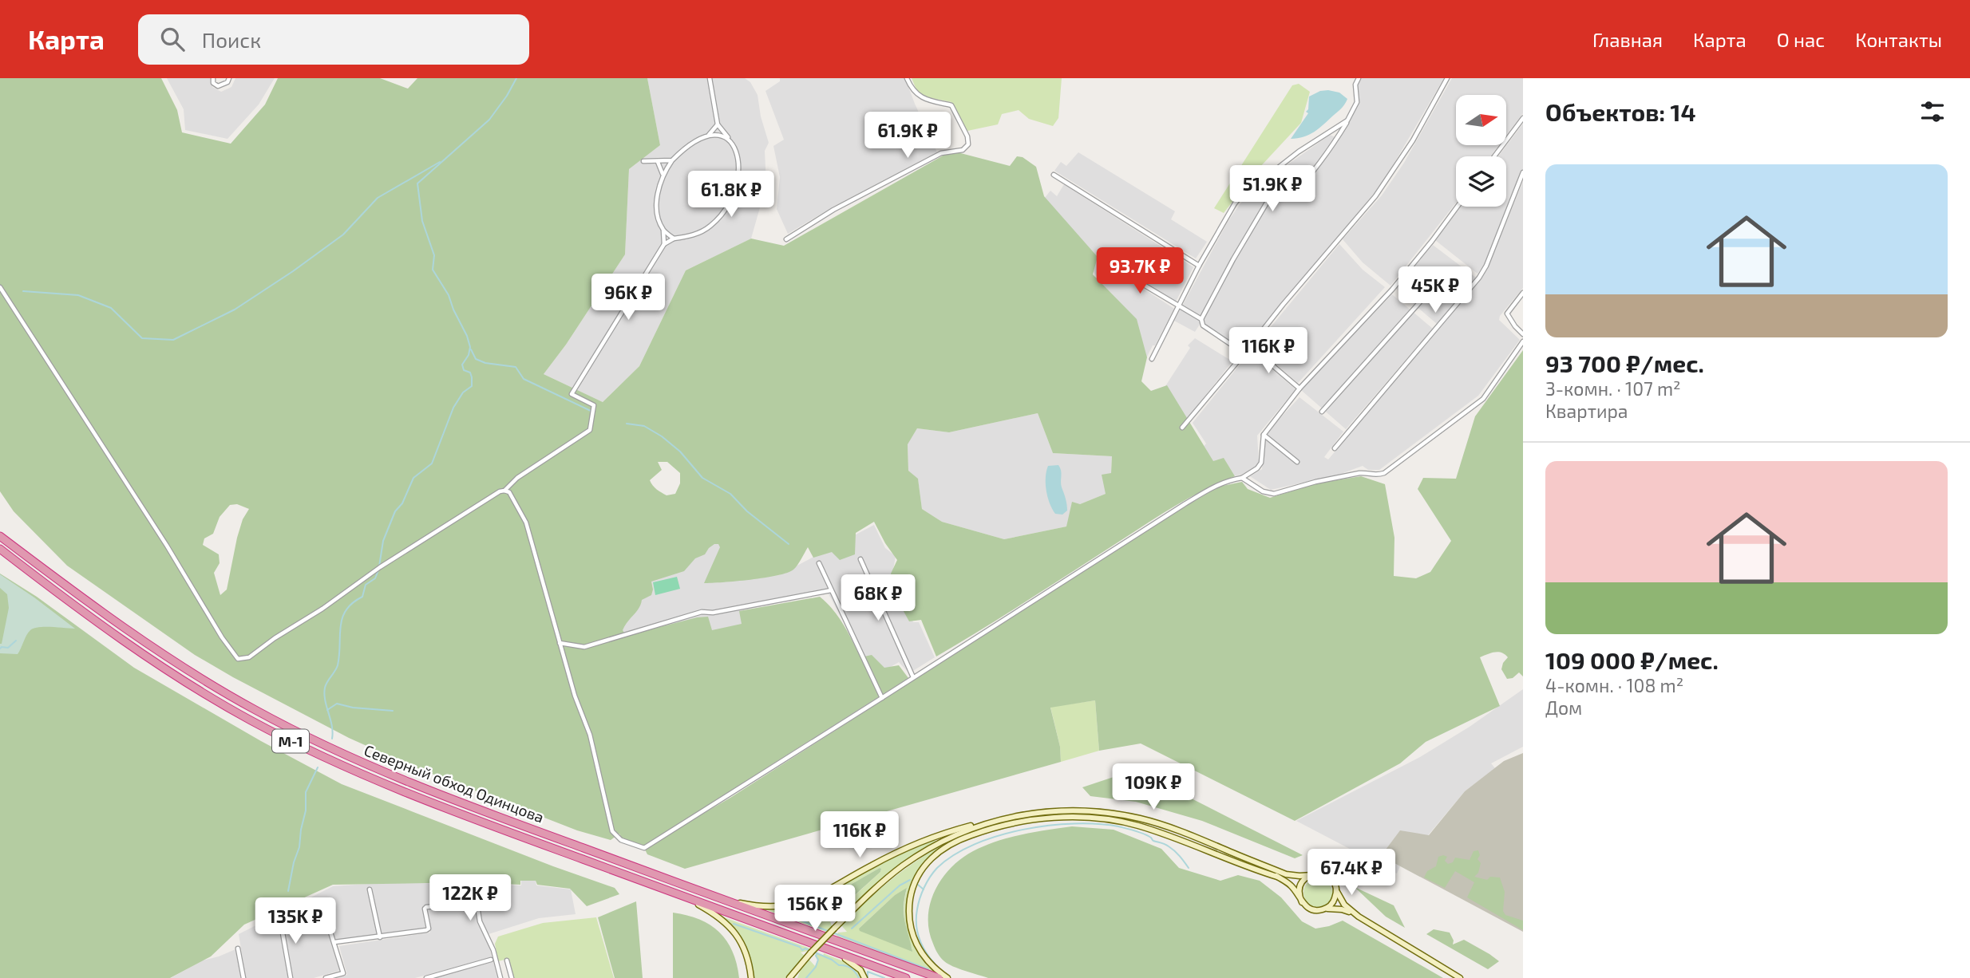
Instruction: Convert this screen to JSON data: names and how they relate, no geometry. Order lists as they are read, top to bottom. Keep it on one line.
{"streets":{"highway":["М-1","Северный обход Одинцова"]},"north":"right","page":{"header":"Карта","search":"Поиск","nav":["Главная","Карта","О нас","Контакты"],"heading":"Объектов: 14","price":["61.9K ₽","51.9K ₽","61.8K ₽","93.7K ₽","45K ₽","96K ₽","116K ₽","68K ₽","109K ₽","116K ₽","67.4K ₽","122K ₽","156K ₽","135K ₽"],"list":[{"name":"93 700 ₽/мес.","note":"3-комн. · 107 m² · Квартира"},{"name":"109 000 ₽/мес.","note":"4-комн. · 108 m² · Дом"}]}}
